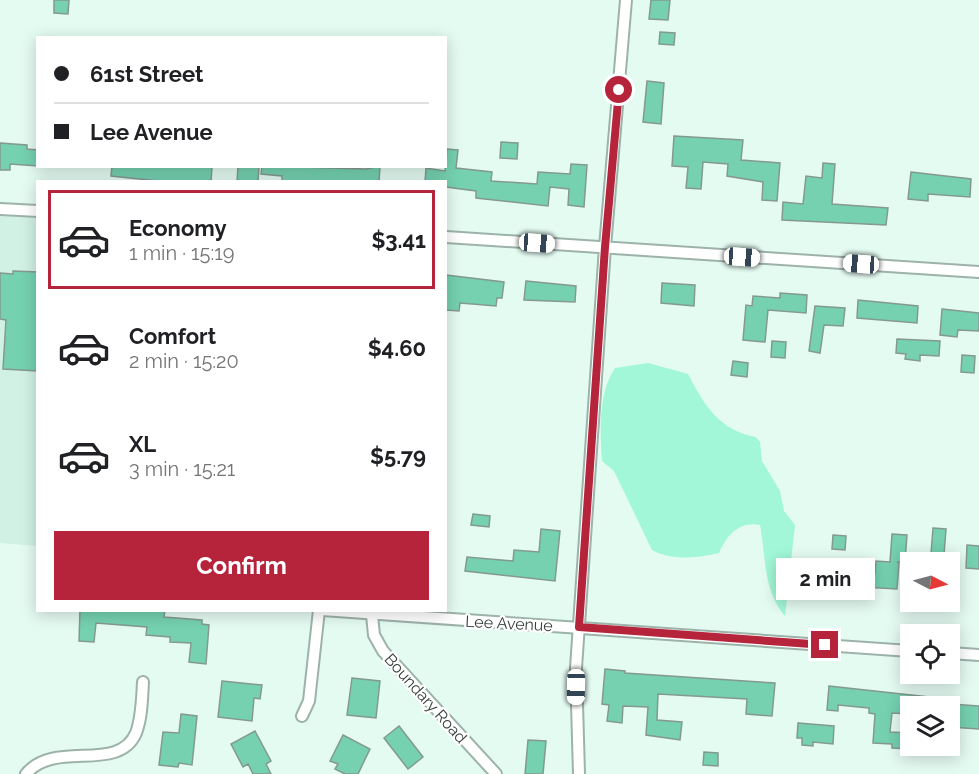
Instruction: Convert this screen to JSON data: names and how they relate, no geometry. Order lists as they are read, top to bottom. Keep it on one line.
{"streets":{"street":["Lee Avenue","Boundary Road"]},"crossings":[["Lee Avenue","Boundary Road"]],"north":"right","page":{"banner":["61st Street","Lee Avenue"],"list":[{"name":"Economy","note":"1 min · 15:19","value":"$3.41"},{"name":"Comfort","note":"2 min · 15:20","value":"$4.60"},{"name":"XL","note":"3 min · 15:21","value":"$5.79"}],"buttons":"Confirm","bubble":"2 min"}}
